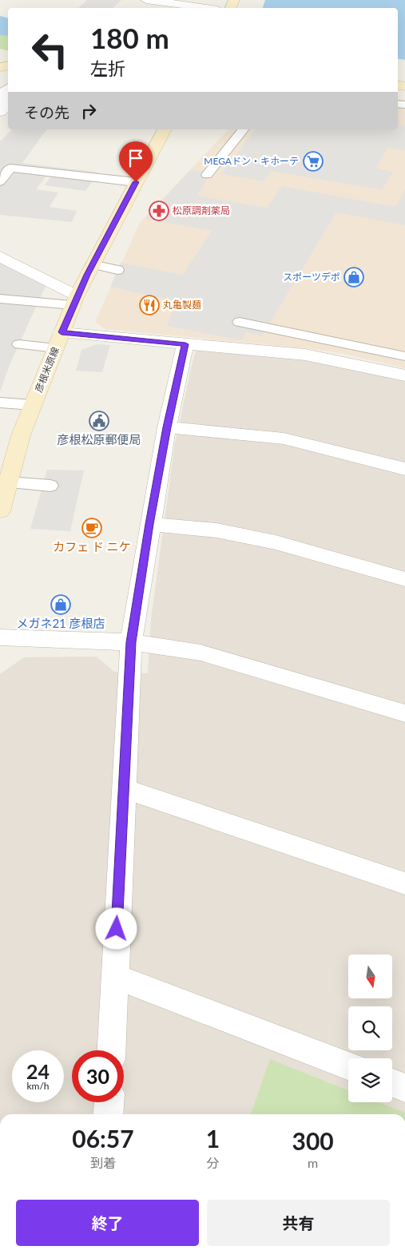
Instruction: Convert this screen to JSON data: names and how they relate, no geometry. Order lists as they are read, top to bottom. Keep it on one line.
{"streets":{"main road":["彦根米原線"]},"places":{"supermarket":["MEGAドン・キホーテ"],"pharmacy":["松原調剤薬局"],"shop":["スポーツデポ","メガネ21 彦根店"],"restaurant":["丸亀製麺"],"public building":["彦根松原郵便局"],"cafe":["カフェ ド ニケ"]},"north":"bottom","page":{"turn":["180 m","左折"],"then":"その先","speed":"24 km/h","limit":"30","eta":["06:57","到着","1","分","300","m"],"buttons":["終了","共有"]}}
